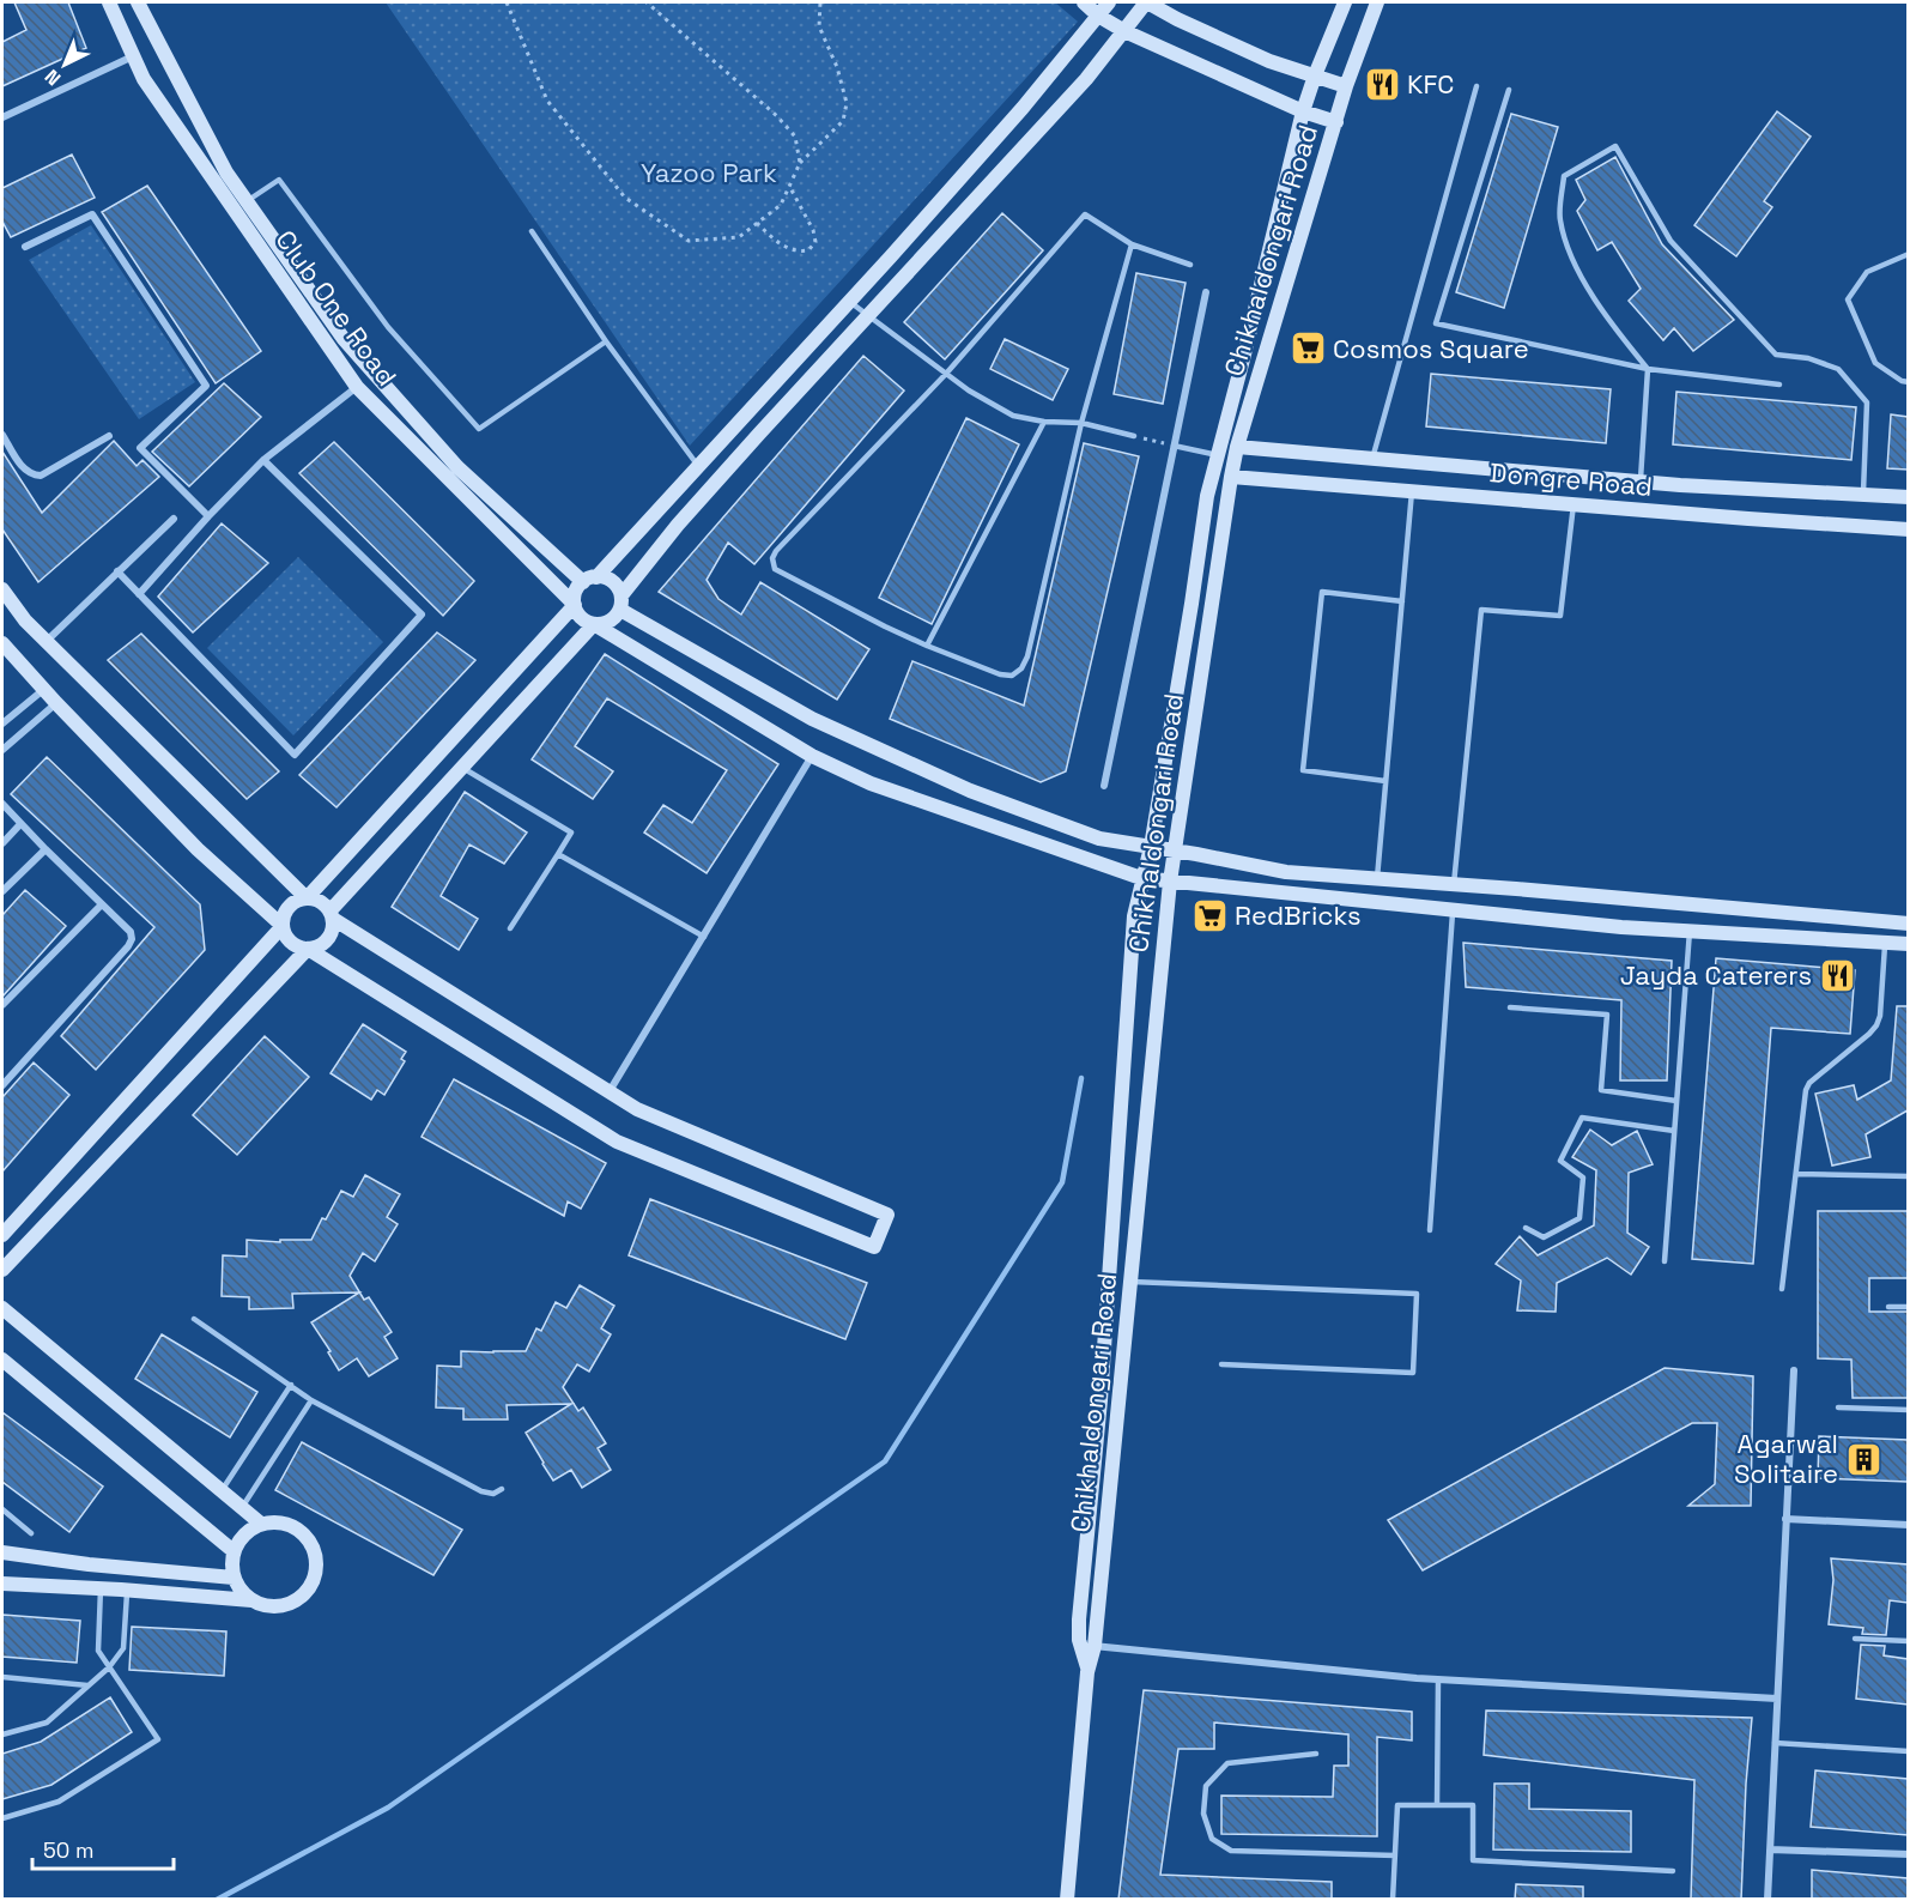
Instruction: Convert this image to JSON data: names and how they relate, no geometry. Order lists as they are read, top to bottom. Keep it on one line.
{"streets":{"street":["Chikhaldongari Road","Club One Road","Dongre Road"]},"crossings":[["Chikhaldongari Road","Club One Road"],["Chikhaldongari Road","Dongre Road"]],"parks":["Yazoo Park"],"places":{"restaurant":["KFC","Jayda Caterers"],"supermarket":["Cosmos Square","RedBricks"],"building":["Agarwal Solitaire"]},"scale_bar":"50 m","north":"bottom left"}
